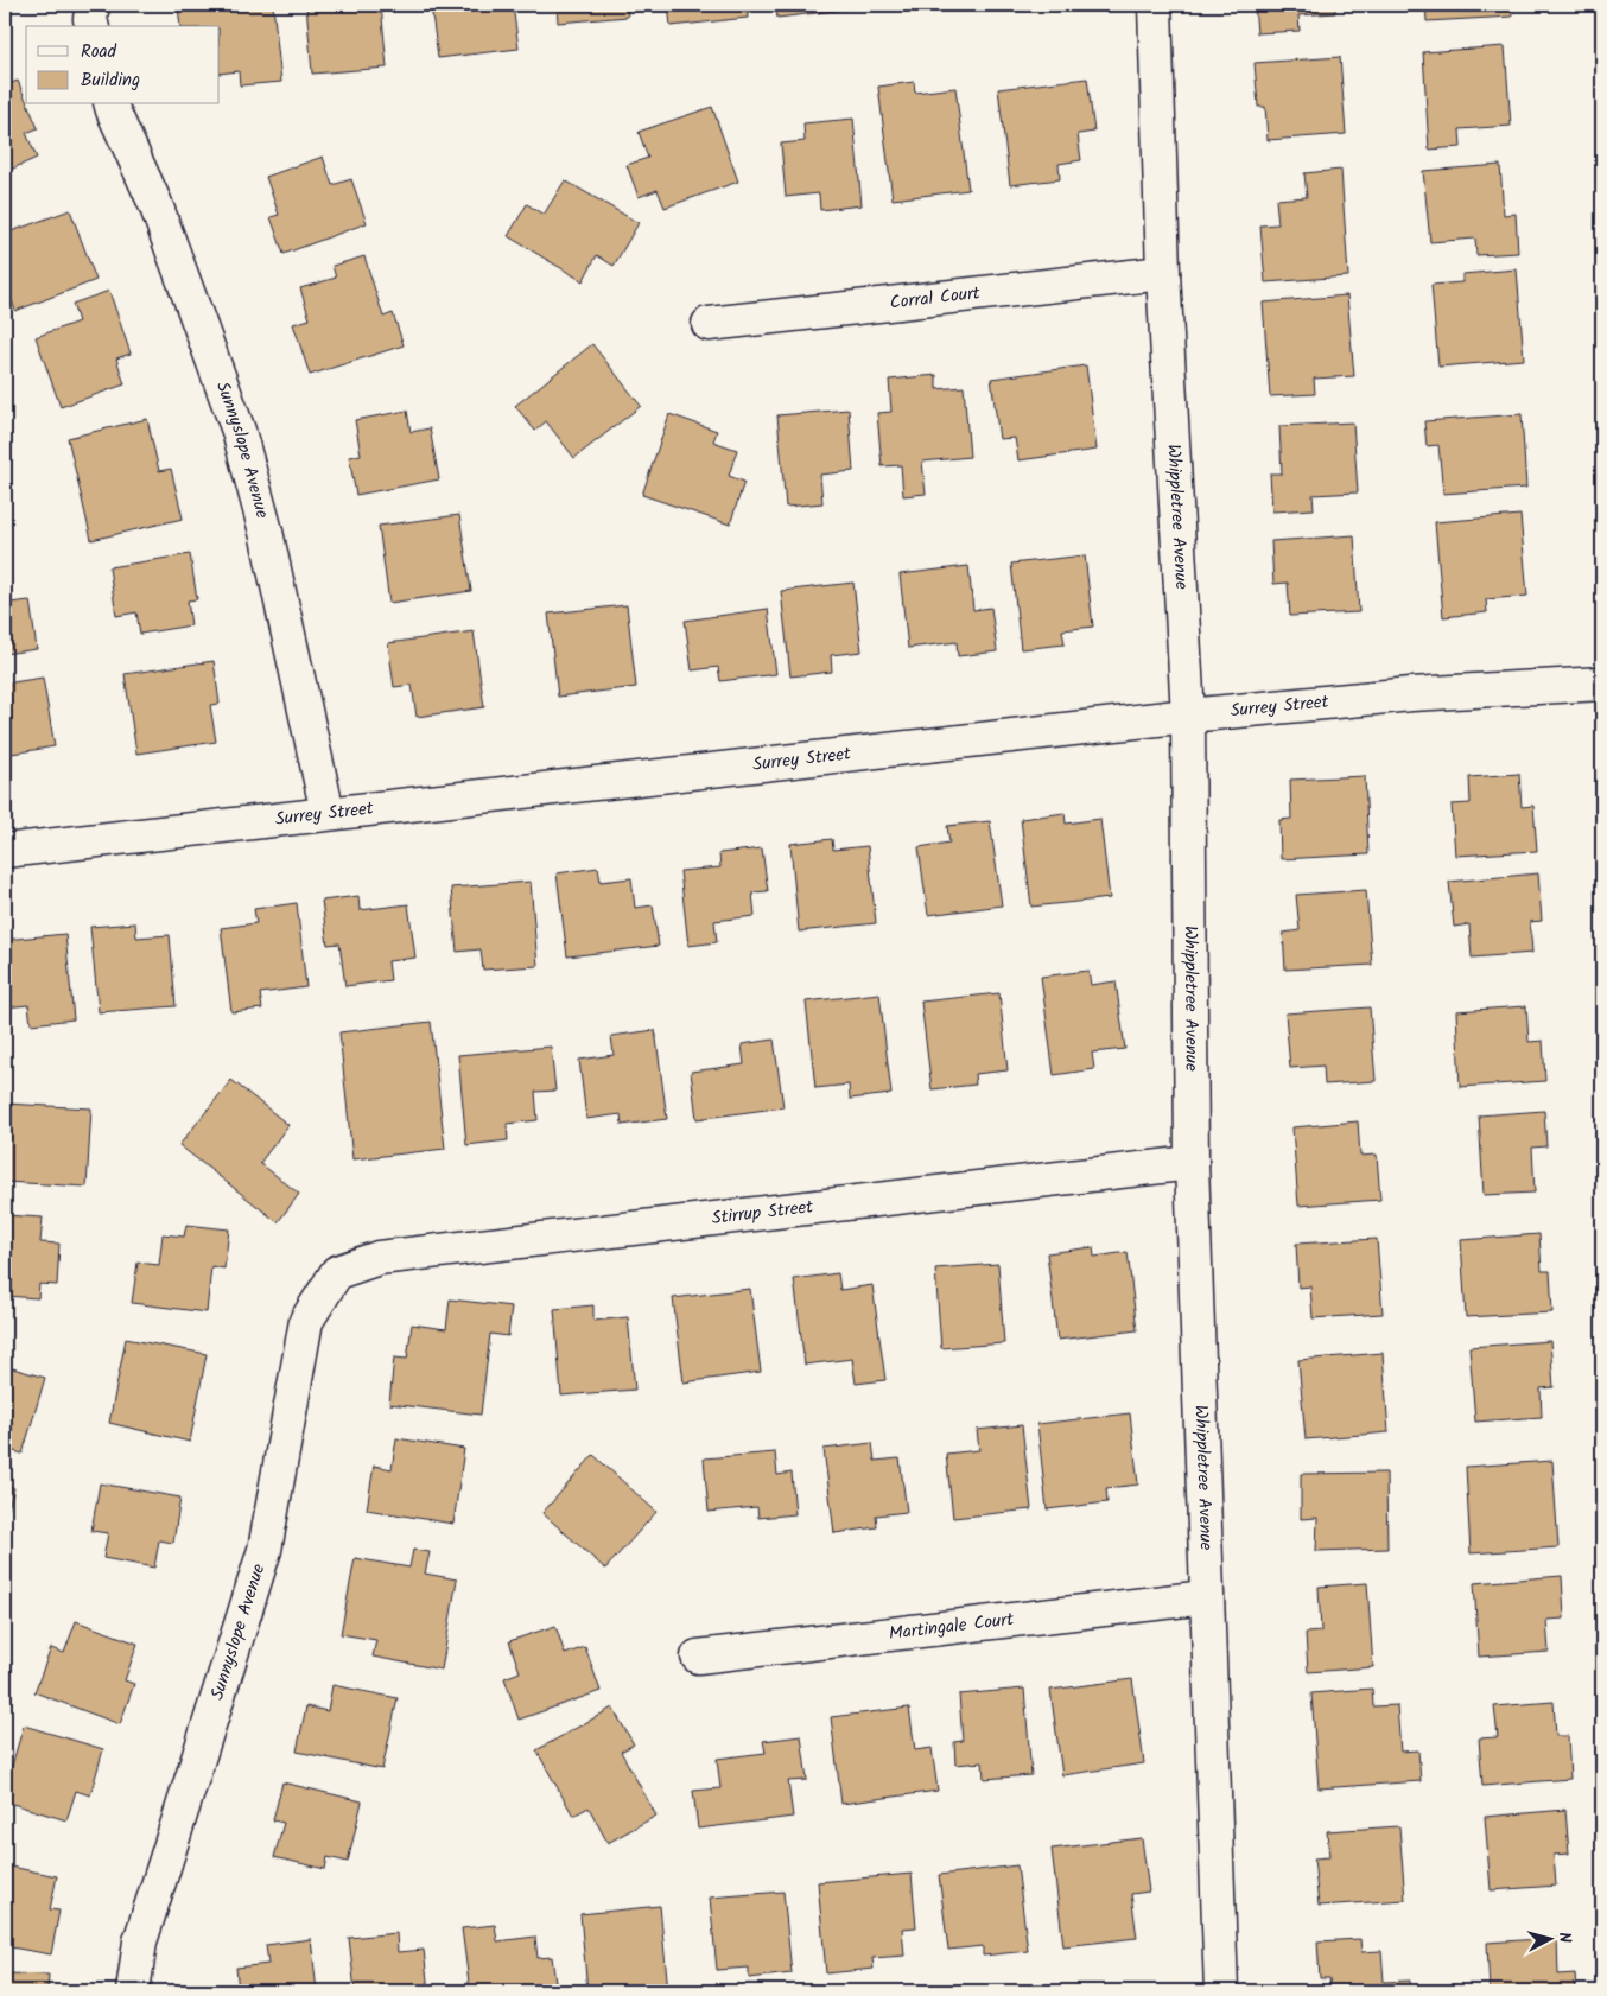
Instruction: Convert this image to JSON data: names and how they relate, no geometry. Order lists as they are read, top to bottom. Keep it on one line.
{"streets":{"street":["Corral Court","Sunnyslope Avenue","Whippletree Avenue","Surrey Street","Stirrup Street","Martingale Court"]},"crossings":[["Corral Court","Whippletree Avenue"],["Sunnyslope Avenue","Surrey Street"],["Sunnyslope Avenue","Stirrup Street"],["Whippletree Avenue","Surrey Street"],["Whippletree Avenue","Stirrup Street"],["Whippletree Avenue","Martingale Court"]],"legend":["Road","Building"],"north":"right"}
